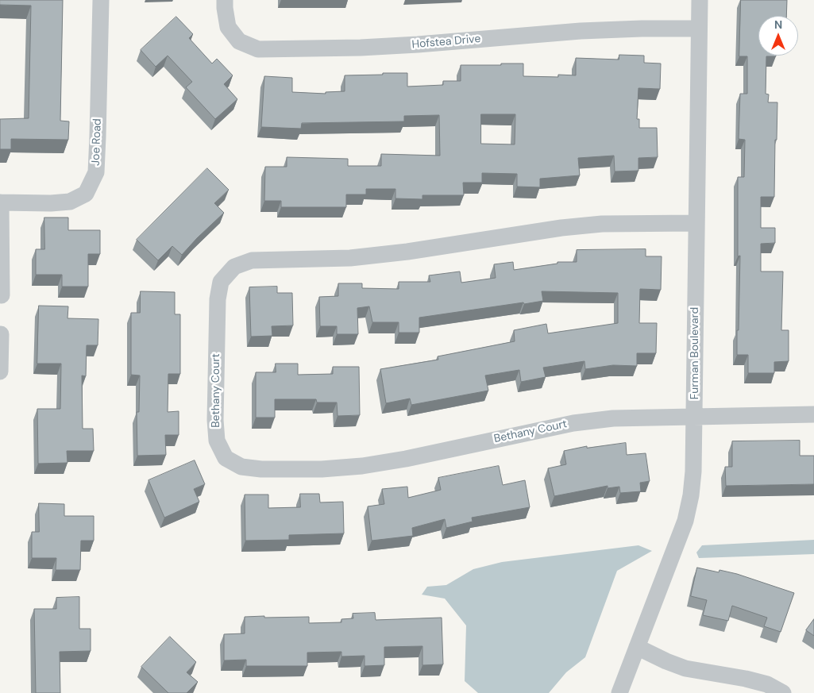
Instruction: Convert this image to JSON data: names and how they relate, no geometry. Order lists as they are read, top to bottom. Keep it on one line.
{"streets":{"street":["Hofstea Drive","Joe Road","Furman Boulevard","Bethany Court"]},"crossings":[["Hofstea Drive","Furman Boulevard"],["Furman Boulevard","Bethany Court"]],"north":"top"}
